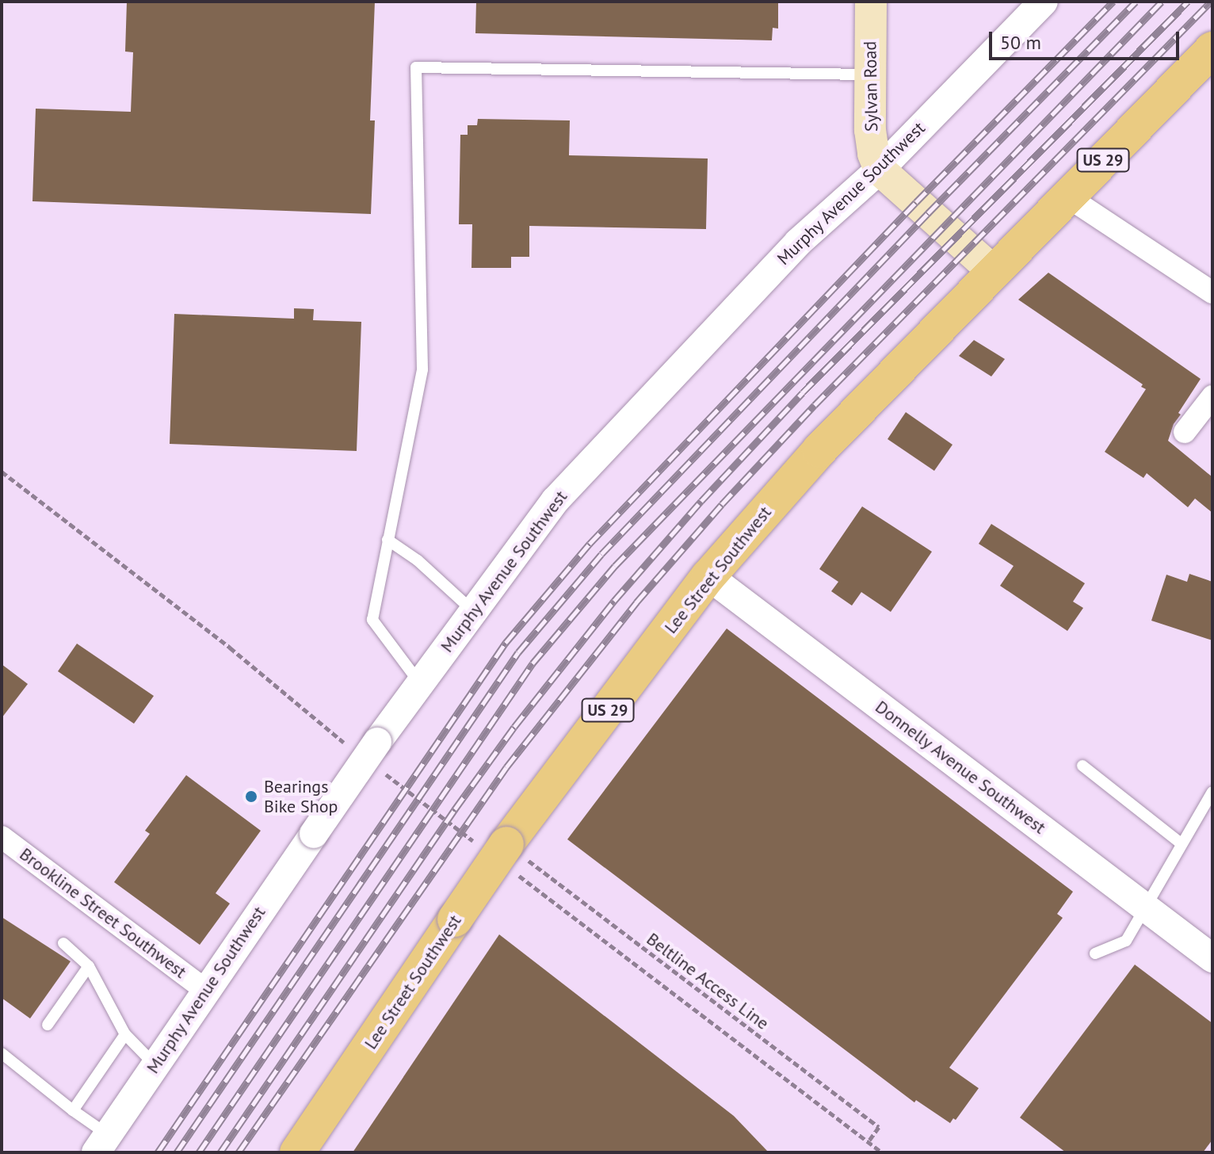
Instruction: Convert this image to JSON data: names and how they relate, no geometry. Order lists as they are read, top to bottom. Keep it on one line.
{"streets":{"main road":["Sylvan Road","US 29","Lee Street Southwest"],"street":["Murphy Avenue Southwest","Donnelly Avenue Southwest","Brookline Street Southwest"],"path":["Beltline Access Line"]},"crossings":[["Sylvan Road","Murphy Avenue Southwest"],["Murphy Avenue Southwest","Brookline Street Southwest"],["Lee Street Southwest","Donnelly Avenue Southwest"],["Lee Street Southwest","Beltline Access Line"]],"places":["Bearings Bike Shop"],"scale_bar":"50 m"}
